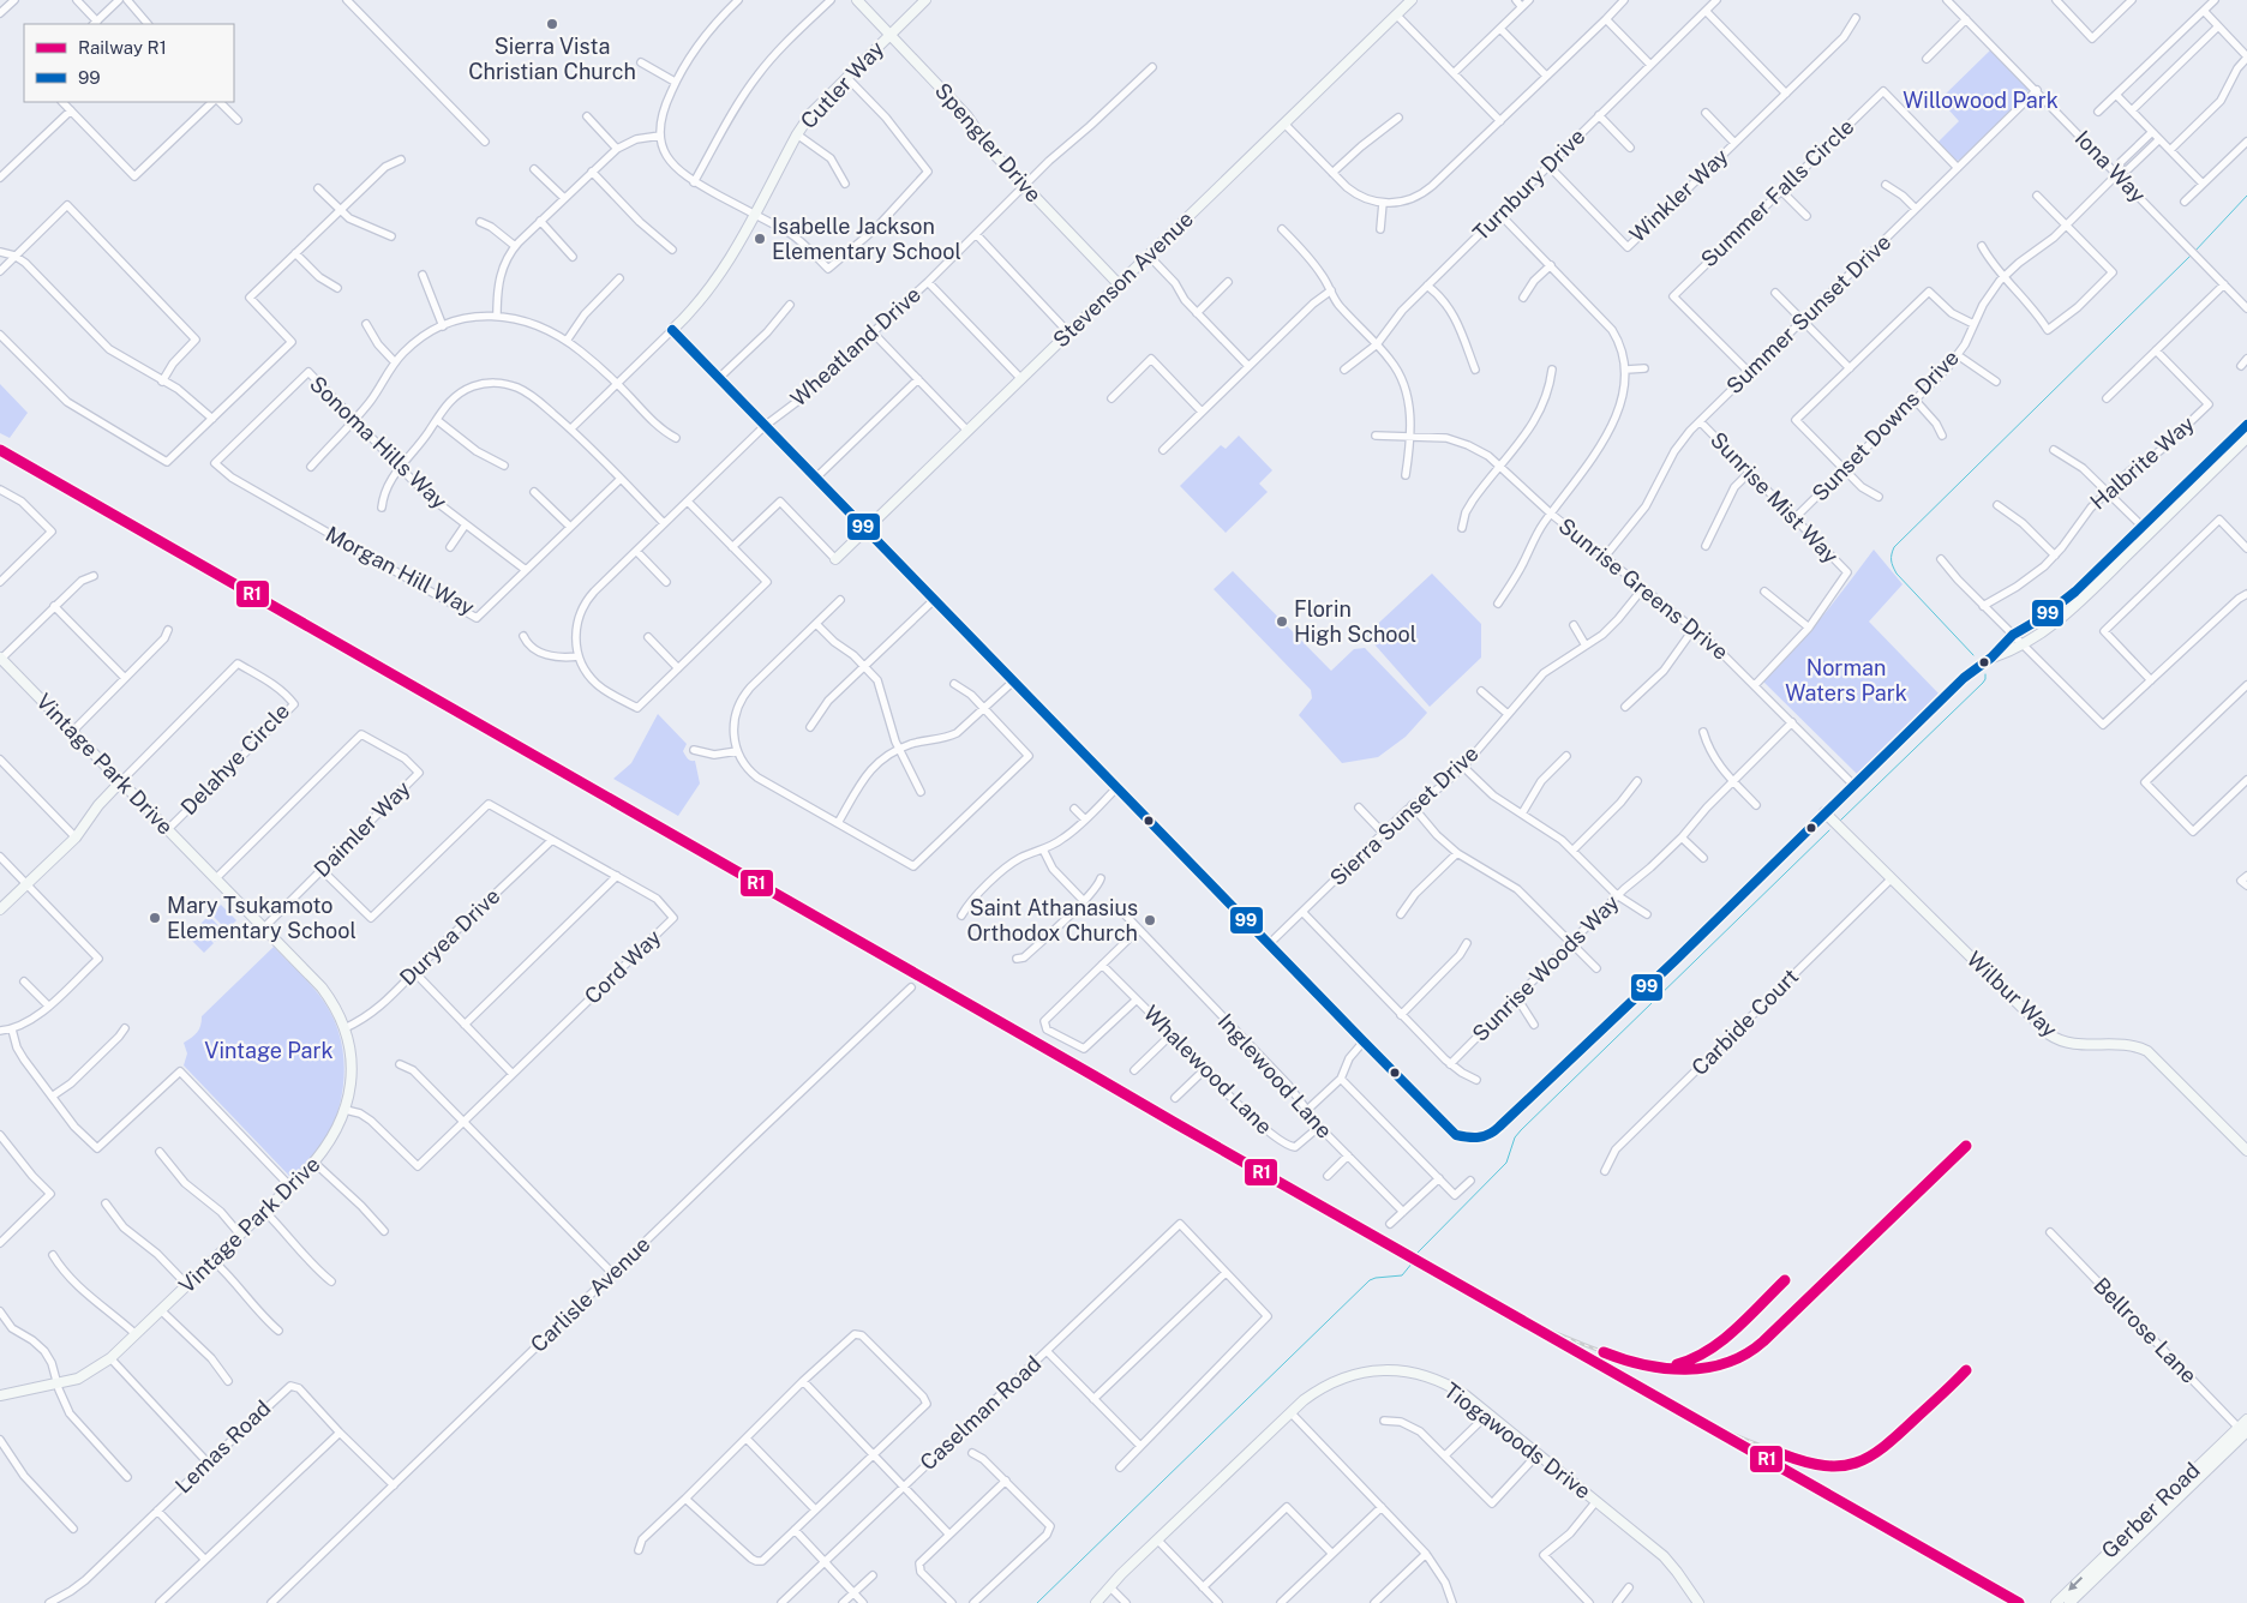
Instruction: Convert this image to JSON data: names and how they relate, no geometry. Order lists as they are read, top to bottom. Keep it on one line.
{"streets":{"street":["Cutler Way","Spengler Drive","Iona Way","Turnbury Drive","Summer Falls Circle","Winkler Way","Stevenson Avenue","Summer Sunset Drive","Wheatland Drive","Sunset Downs Drive","Sonoma Hills Way","Halbrite Way","Sunrise Mist Way","Morgan Hill Way","Sunrise Greens Drive","Delahye Circle","Vintage Park Drive","Sierra Sunset Drive","Daimler Way","Duryea Drive","Cord Way","Sunrise Woods Way","Wilbur Way","Carbide Court","Whalewood Lane","Inglewood Lane","Carlisle Avenue","Bellrose Lane","Caselman Road","Tiogawoods Drive","Lemas Road","Gerber Road"]},"crossings":[["Cutler Way","Spengler Drive"],["Spengler Drive","Stevenson Avenue"],["Spengler Drive","Wheatland Drive"],["Iona Way","Summer Sunset Drive"],["Iona Way","Sunset Downs Drive"],["Turnbury Drive","Winkler Way"],["Summer Falls Circle","Summer Sunset Drive"],["Summer Sunset Drive","Sunrise Mist Way"],["Summer Sunset Drive","Sunrise Greens Drive"],["Sunset Downs Drive","Sunrise Mist Way"],["Sonoma Hills Way","Morgan Hill Way"],["Sunrise Mist Way","Sunrise Greens Drive"],["Sunrise Greens Drive","Sierra Sunset Drive"],["Sunrise Greens Drive","Sunrise Woods Way"],["Delahye Circle","Vintage Park Drive"],["Vintage Park Drive","Daimler Way"],["Vintage Park Drive","Duryea Drive"],["Vintage Park Drive","Cord Way"],["Daimler Way","Cord Way"],["Duryea Drive","Cord Way"],["Wilbur Way","Carbide Court"],["Whalewood Lane","Inglewood Lane"],["Carlisle Avenue","Lemas Road"],["Bellrose Lane","Gerber Road"]],"parks":["Willowood Park","Norman Waters Park","Vintage Park"],"places":["Sierra Vista Christian Church","Isabelle Jackson Elementary School","Florin High School","Mary Tsukamoto Elementary School","Saint Athanasius Orthodox Church"],"lines":["transit line 99","rail line R1"],"legend":["Railway R1","99"]}
